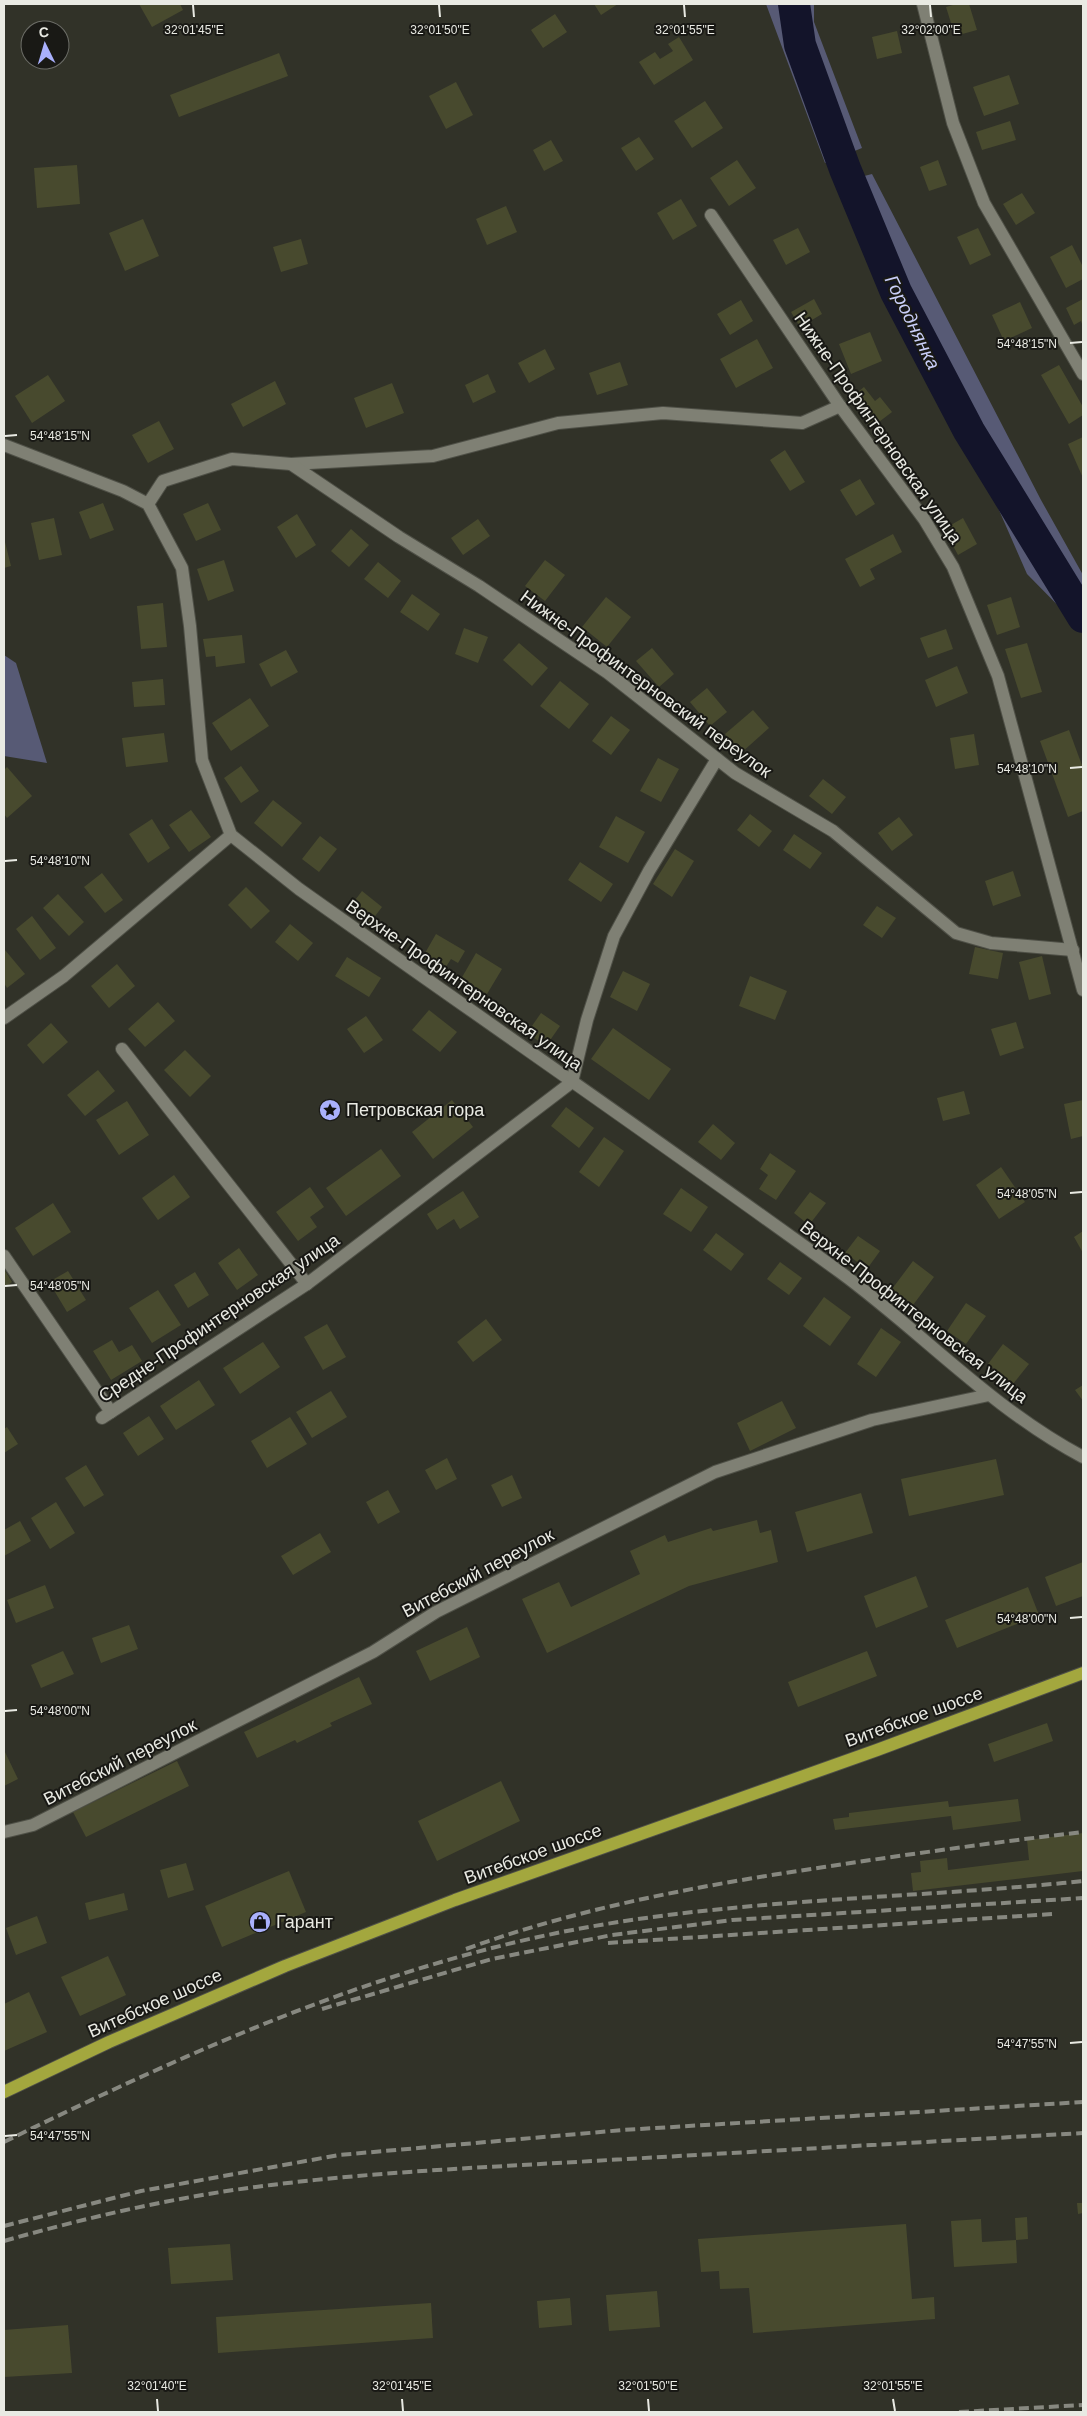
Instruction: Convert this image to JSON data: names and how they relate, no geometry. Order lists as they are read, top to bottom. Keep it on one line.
{"streets":{"main road":["Витебское шоссе"],"street":["Нижне-Профинтерновская улица","Нижне-Профинтерновский переулок","Верхне-Профинтерновская улица","Средне-Профинтерновская улица","Витебский переулок"]},"crossings":[["Нижне-Профинтерновская улица","Нижне-Профинтерновский переулок"],["Верхне-Профинтерновская улица","Средне-Профинтерновская улица"],["Верхне-Профинтерновская улица","Витебский переулок"]],"water":["Городнянка"],"places":{"place":["Петровская гора"],"shop":["Гарант"]},"north":"top","coordinates":["32°01'45\"E","32°01'50\"E","32°01'55\"E","32°02'00\"E","54°48'15\"N","54°48'10\"N","54°48'05\"N","54°48'00\"N","54°47'55\"N","32°01'40\"E"]}
